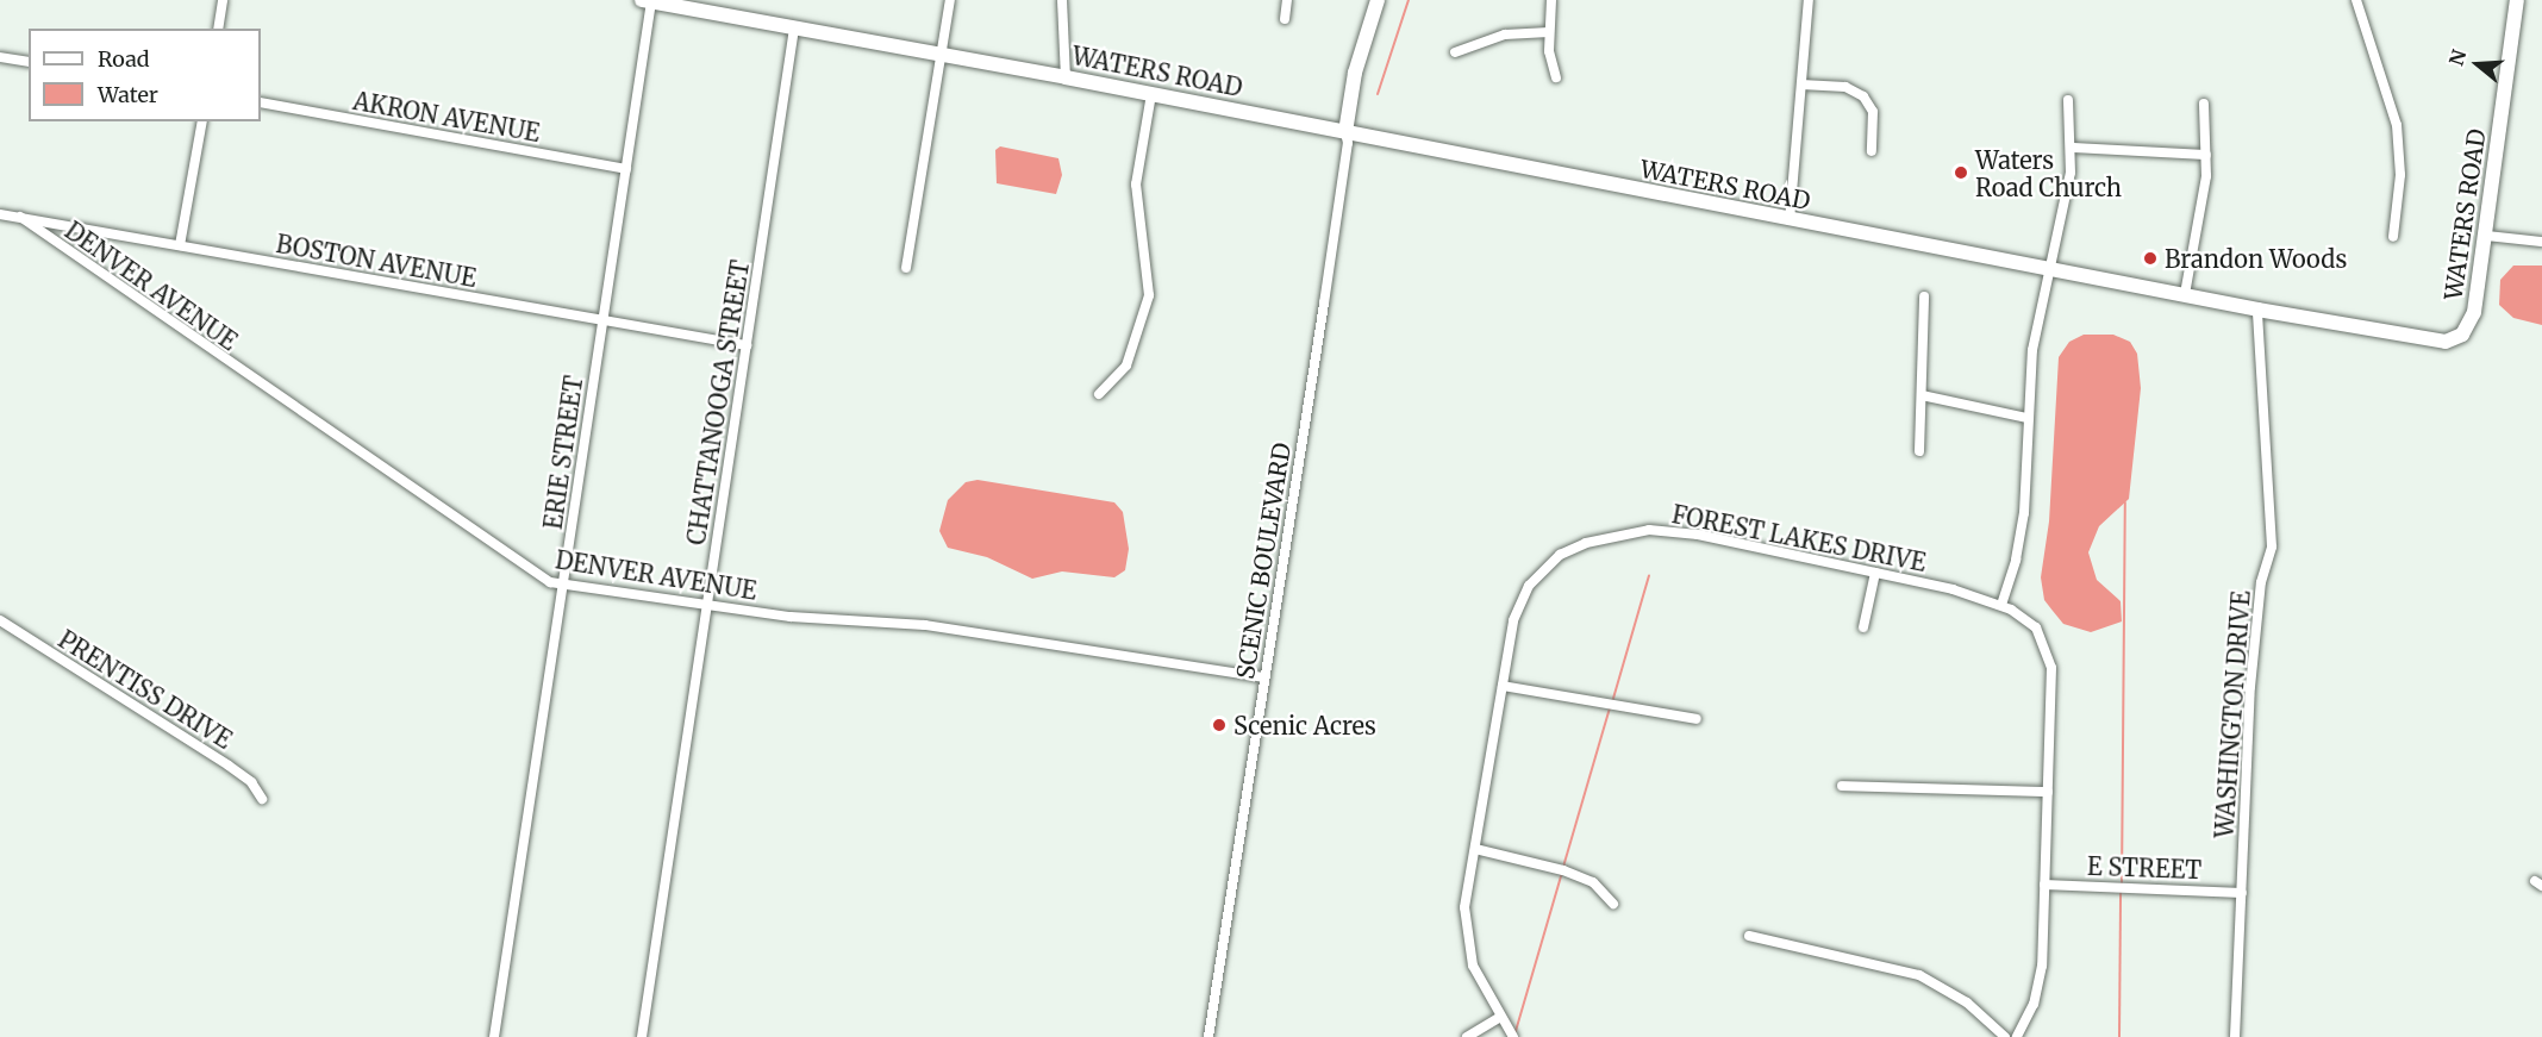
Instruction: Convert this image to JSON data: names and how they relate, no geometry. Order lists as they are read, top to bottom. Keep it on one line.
{"streets":{"street":["WATERS ROAD","AKRON AVENUE","BOSTON AVENUE","DENVER AVENUE","CHATTANOOGA STREET","ERIE STREET","FOREST LAKES DRIVE","SCENIC BOULEVARD","PRENTISS DRIVE","WASHINGTON DRIVE","E STREET"]},"crossings":[["WATERS ROAD","CHATTANOOGA STREET"],["WATERS ROAD","ERIE STREET"],["WATERS ROAD","SCENIC BOULEVARD"],["WATERS ROAD","WASHINGTON DRIVE"],["AKRON AVENUE","ERIE STREET"],["BOSTON AVENUE","DENVER AVENUE"],["BOSTON AVENUE","CHATTANOOGA STREET"],["BOSTON AVENUE","ERIE STREET"],["DENVER AVENUE","CHATTANOOGA STREET"],["DENVER AVENUE","ERIE STREET"],["DENVER AVENUE","SCENIC BOULEVARD"],["FOREST LAKES DRIVE","E STREET"],["WASHINGTON DRIVE","E STREET"]],"places":["Waters Road Church","Brandon Woods","Scenic Acres"],"legend":["Road","Water"],"north":"left"}
